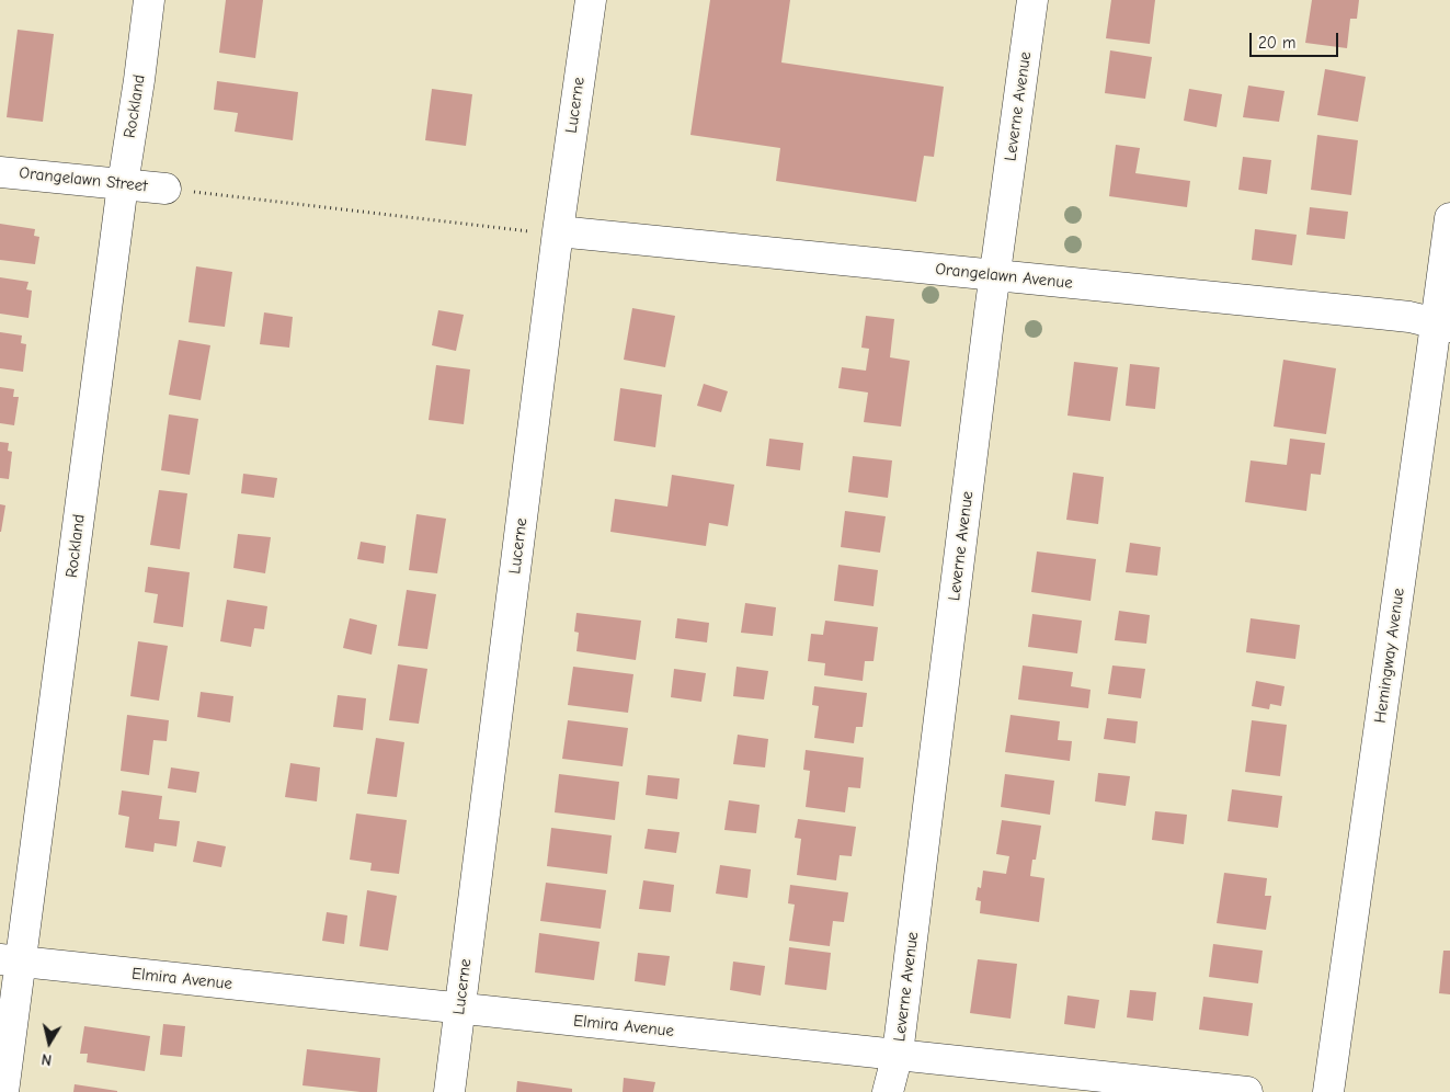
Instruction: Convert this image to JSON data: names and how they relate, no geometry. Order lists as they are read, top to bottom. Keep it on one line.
{"streets":{"street":["Lucerne","Rockland","Leverne Avenue","Orangelawn Street","Orangelawn Avenue","Hemingway Avenue","Elmira Avenue"]},"crossings":[["Lucerne","Orangelawn Avenue"],["Lucerne","Elmira Avenue"],["Rockland","Orangelawn Street"],["Rockland","Elmira Avenue"],["Leverne Avenue","Orangelawn Avenue"],["Leverne Avenue","Elmira Avenue"],["Orangelawn Avenue","Hemingway Avenue"]],"scale_bar":"20 m","north":"bottom"}
